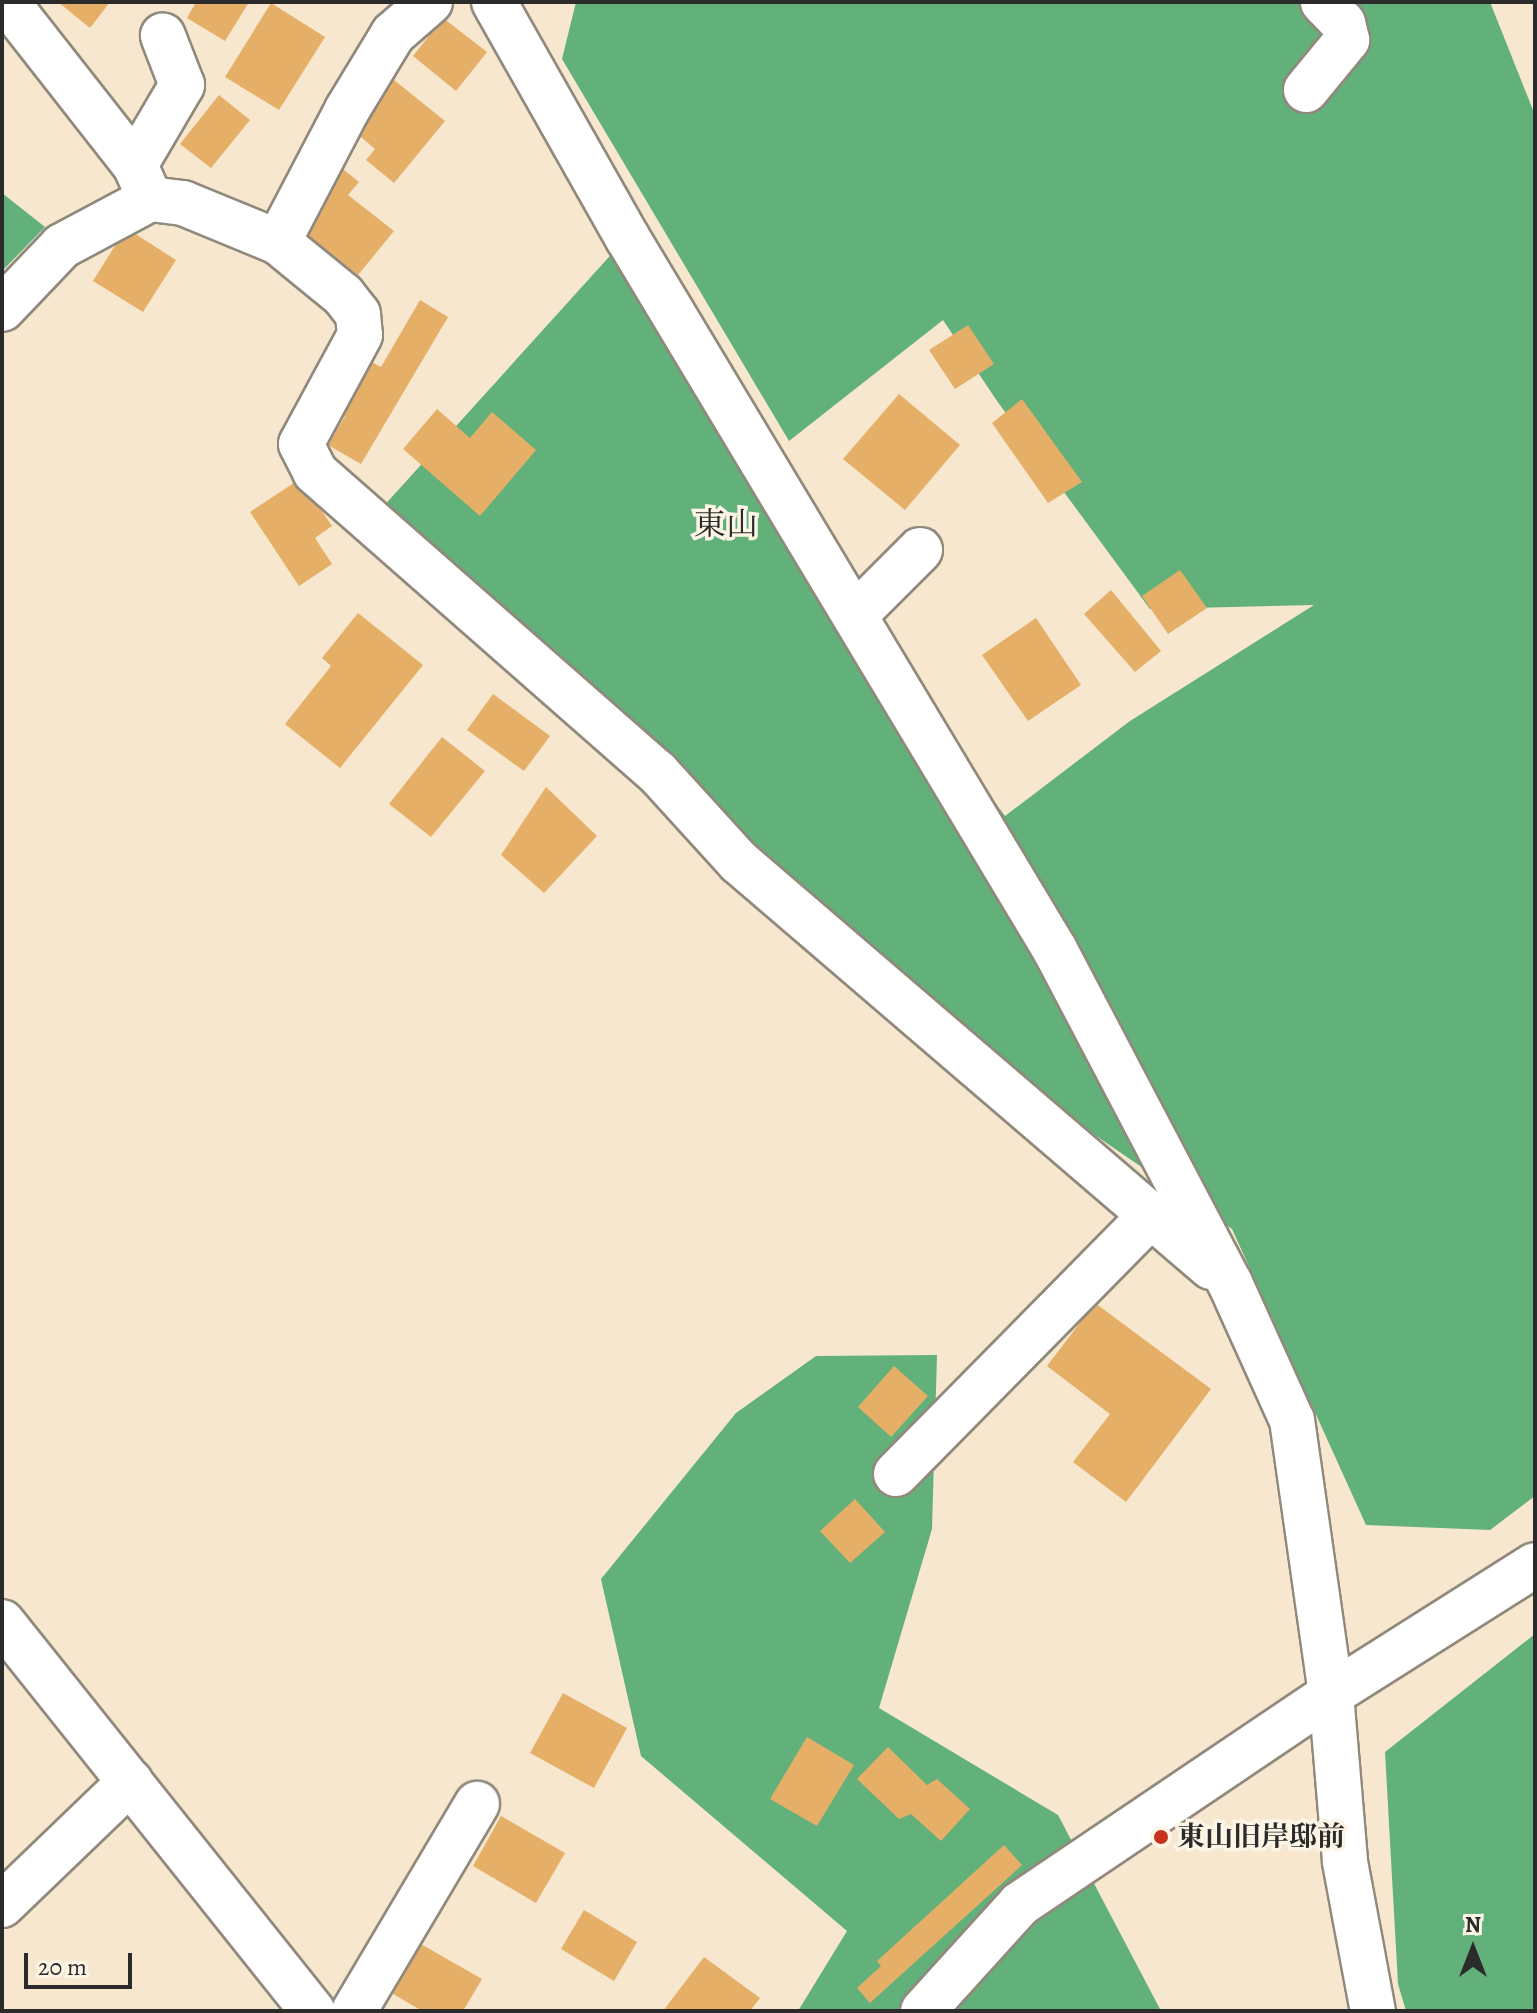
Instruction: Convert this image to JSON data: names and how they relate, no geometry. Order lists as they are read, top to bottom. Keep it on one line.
{"districts":["東山"],"places":["東山旧岸邸前"],"scale_bar":"20 m","north":"top"}
